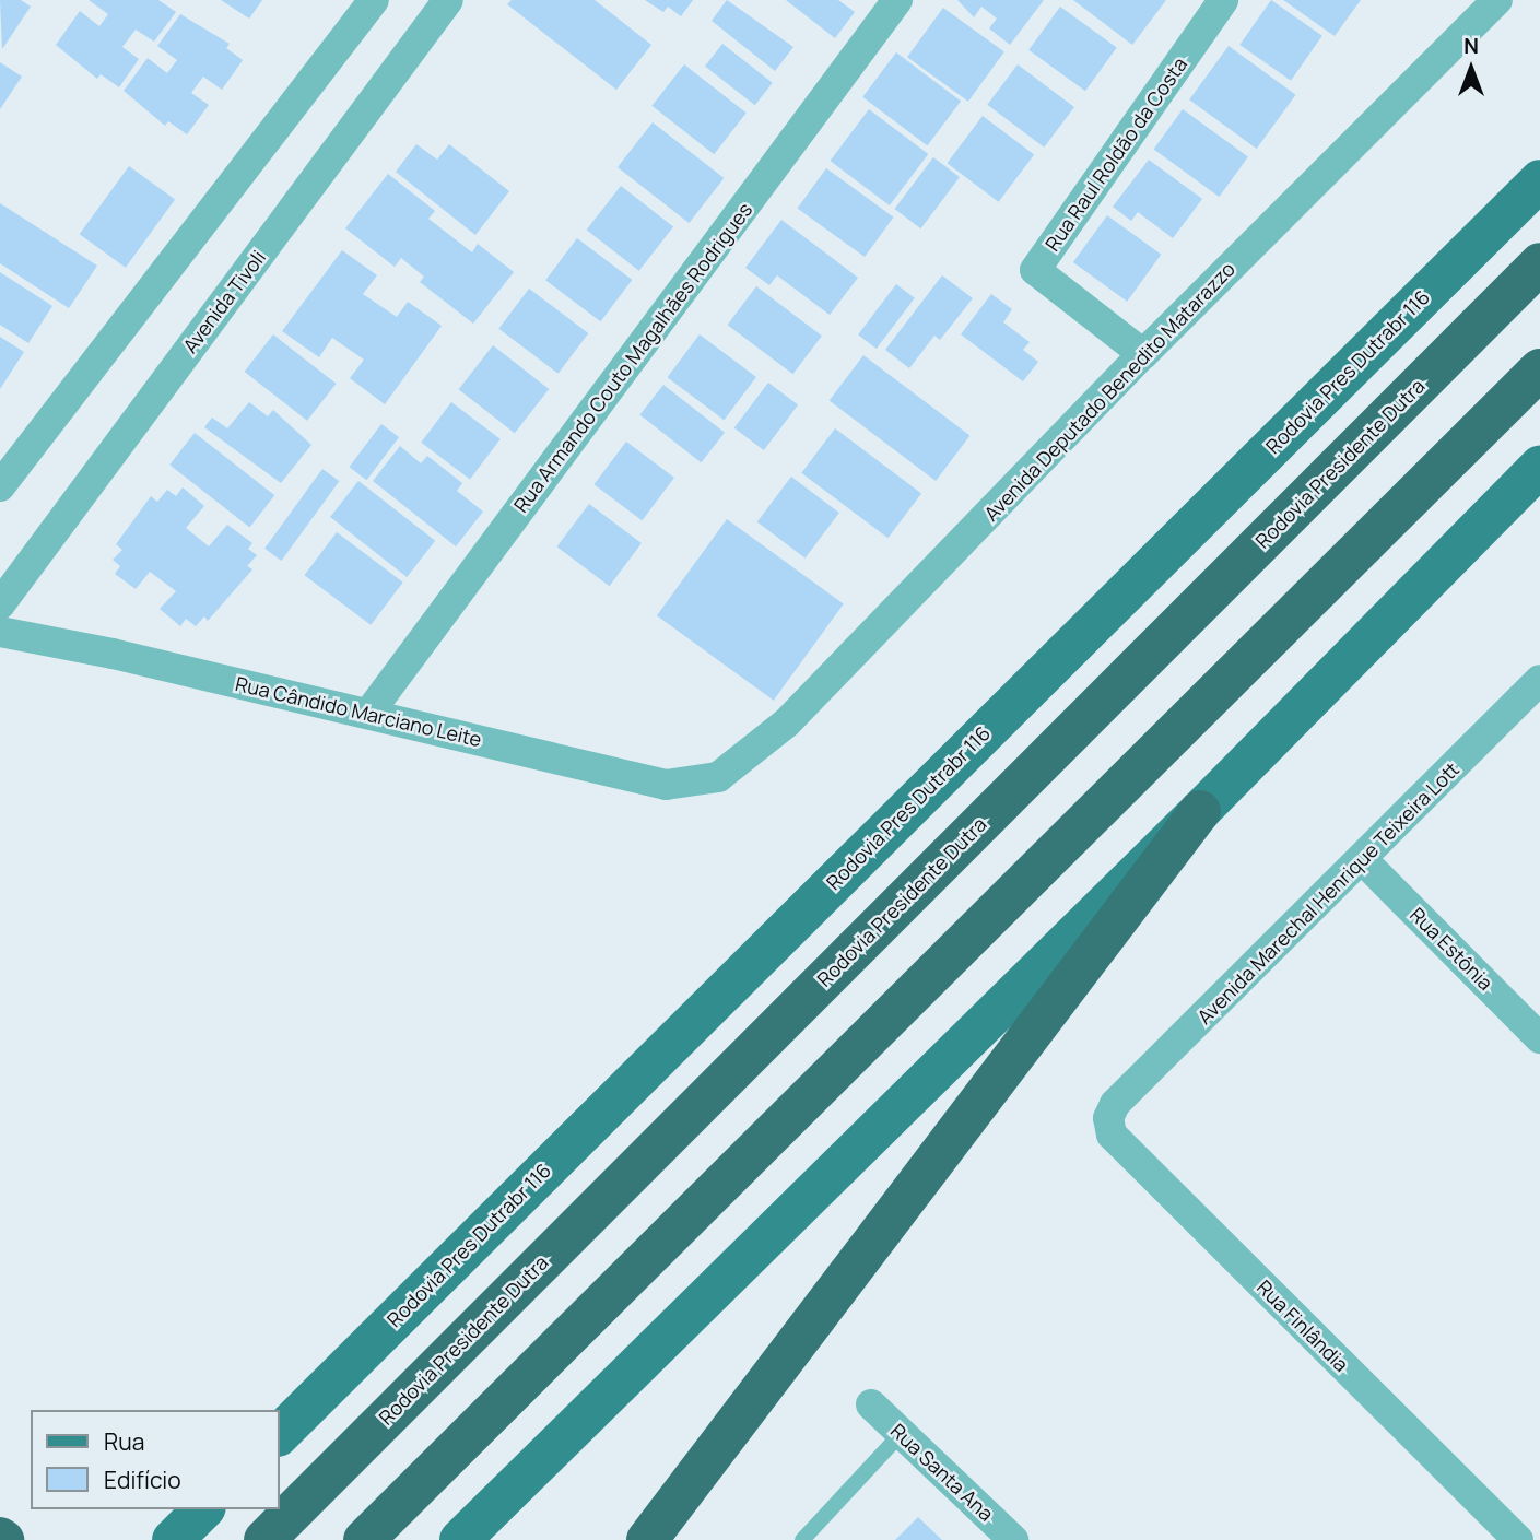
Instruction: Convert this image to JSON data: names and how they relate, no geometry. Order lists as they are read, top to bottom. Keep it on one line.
{"streets":{"highway":["Rodovia Presidente Dutra"],"main road":["Rodovia Pres Dutrabr 116"],"street":["Rua Raul Roldão da Costa","Avenida Tivoli","Rua Armando Couto Magalhães Rodrigues","Avenida Deputado Benedito Matarazzo","Rua Cândido Marciano Leite","Avenida Marechal Henrique Teixeira Lott","Rua Estônia","Rua Finlândia","Rua Santa Ana"]},"crossings":[["Rua Raul Roldão da Costa","Avenida Deputado Benedito Matarazzo"],["Rua Armando Couto Magalhães Rodrigues","Rua Cândido Marciano Leite"],["Avenida Deputado Benedito Matarazzo","Rua Cândido Marciano Leite"],["Avenida Marechal Henrique Teixeira Lott","Rua Estônia"],["Avenida Marechal Henrique Teixeira Lott","Rua Finlândia"]],"legend":["Rua","Edifício"],"north":"top"}
